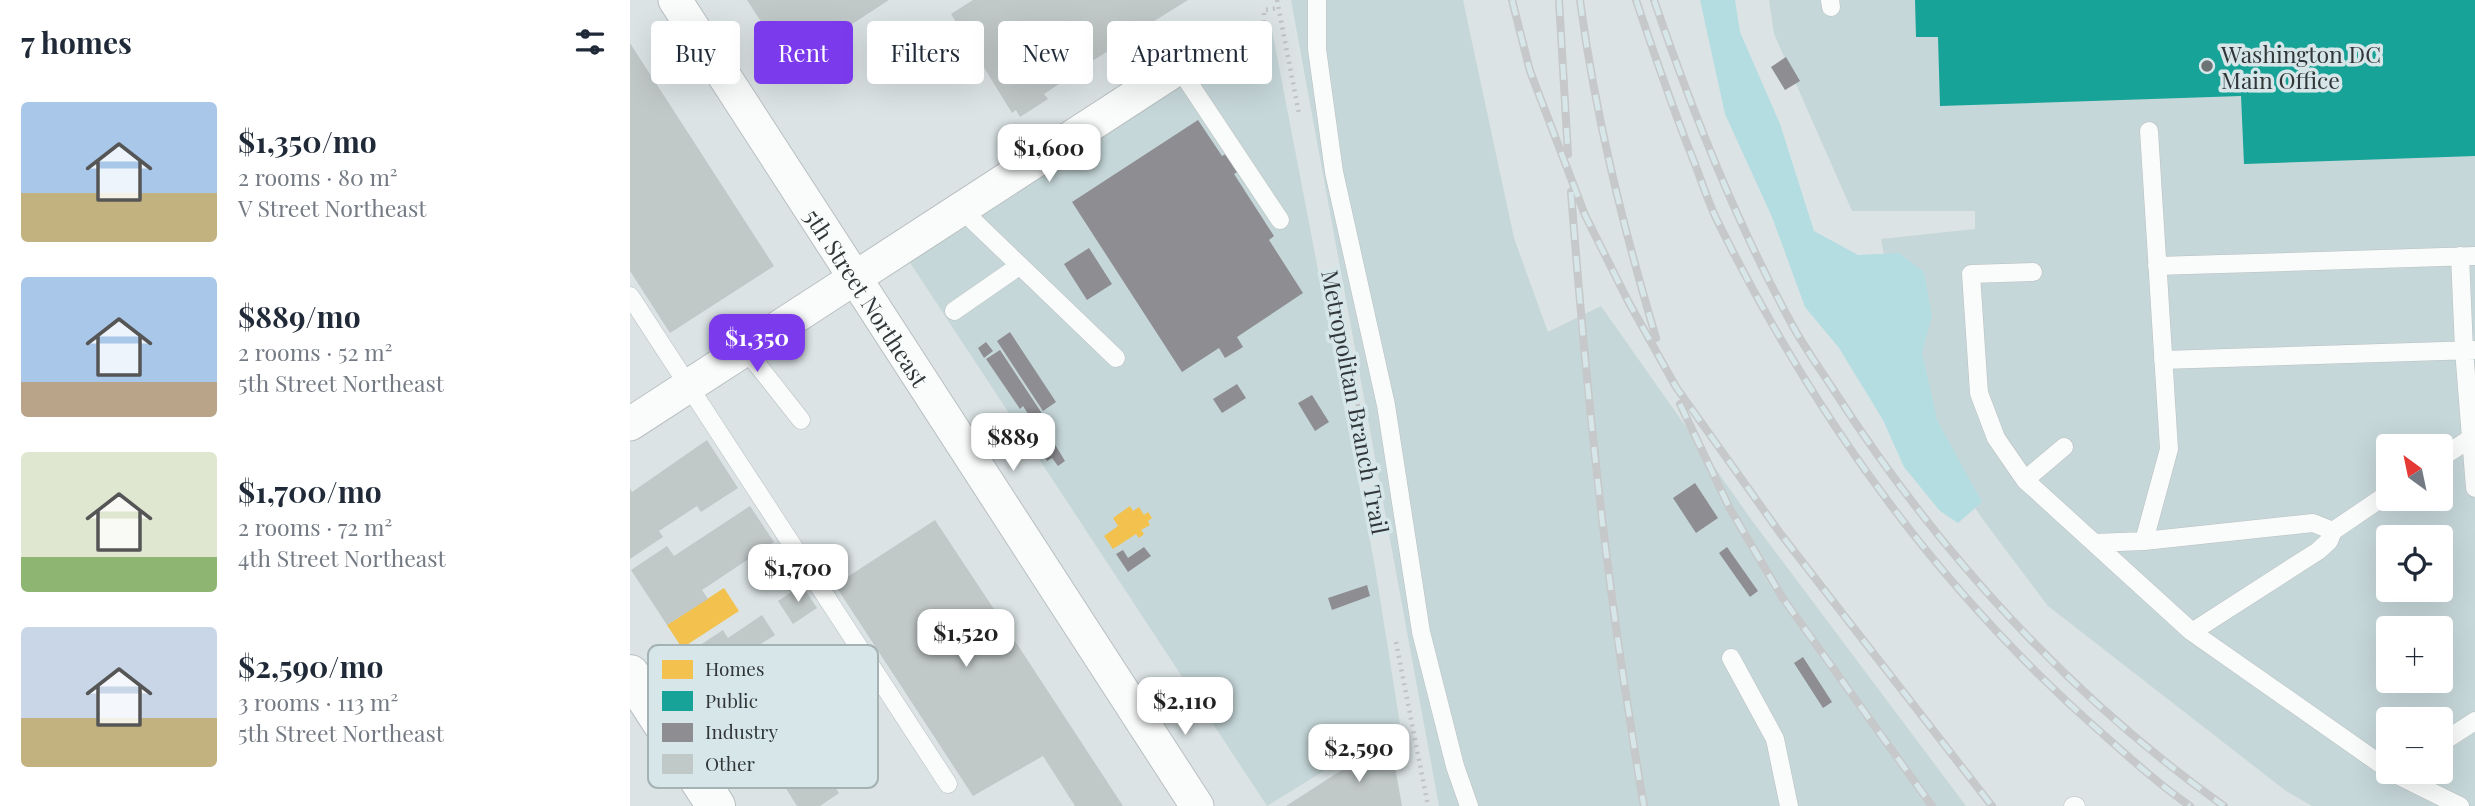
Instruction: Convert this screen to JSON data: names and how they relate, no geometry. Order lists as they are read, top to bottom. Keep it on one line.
{"streets":{"street":["5th Street Northeast"],"path":["Metropolitan Branch Trail"]},"places":["Washington DC Main Office"],"legend":["Homes","Public","Industry","Other"],"north":"top left","page":{"heading":"7 homes","chip":["Buy","Rent","Filters","New","Apartment"],"list":[{"name":"$1,350/mo","note":"2 rooms · 80 m² · V Street Northeast"},{"name":"$889/mo","note":"2 rooms · 52 m² · 5th Street Northeast"},{"name":"$1,700/mo","note":"2 rooms · 72 m² · 4th Street Northeast"},{"name":"$2,590/mo","note":"3 rooms · 113 m² · 5th Street Northeast"}],"price":["$1,600","$1,350","$889","$1,700","$1,520","$2,110","$2,590"],"map_buttons":["+","−"]}}
